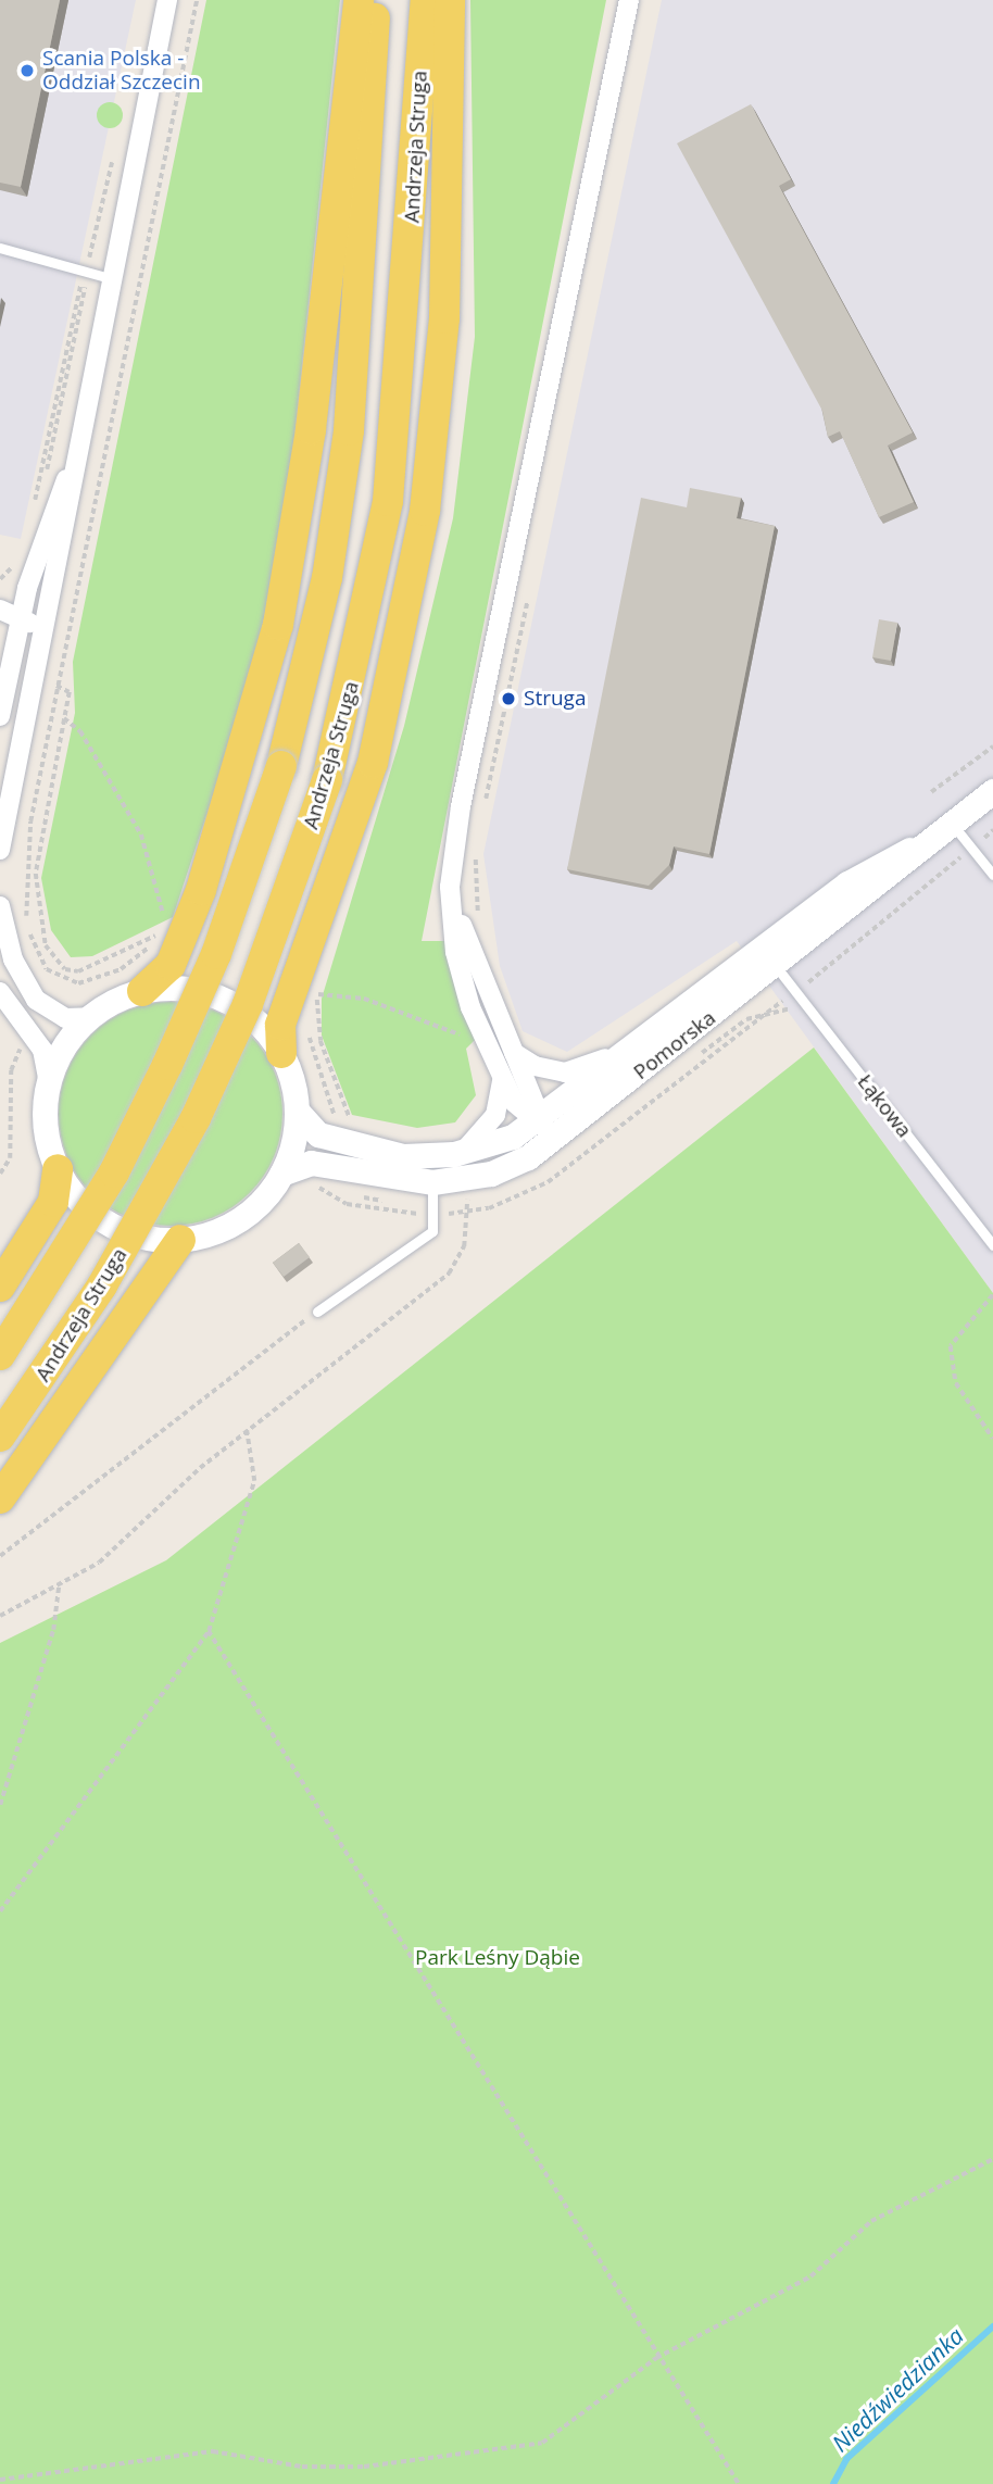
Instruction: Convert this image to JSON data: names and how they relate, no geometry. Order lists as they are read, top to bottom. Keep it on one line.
{"streets":{"main road":["Andrzeja Struga"],"street":["Pomorska"],"lane":["Łąkowa"]},"crossings":[["Pomorska","Łąkowa"]],"water":["Niedźwiedzianka"],"parks":["Park Leśny Dąbie"],"places":["Scania Polska - Oddział Szczecin","Struga"]}
